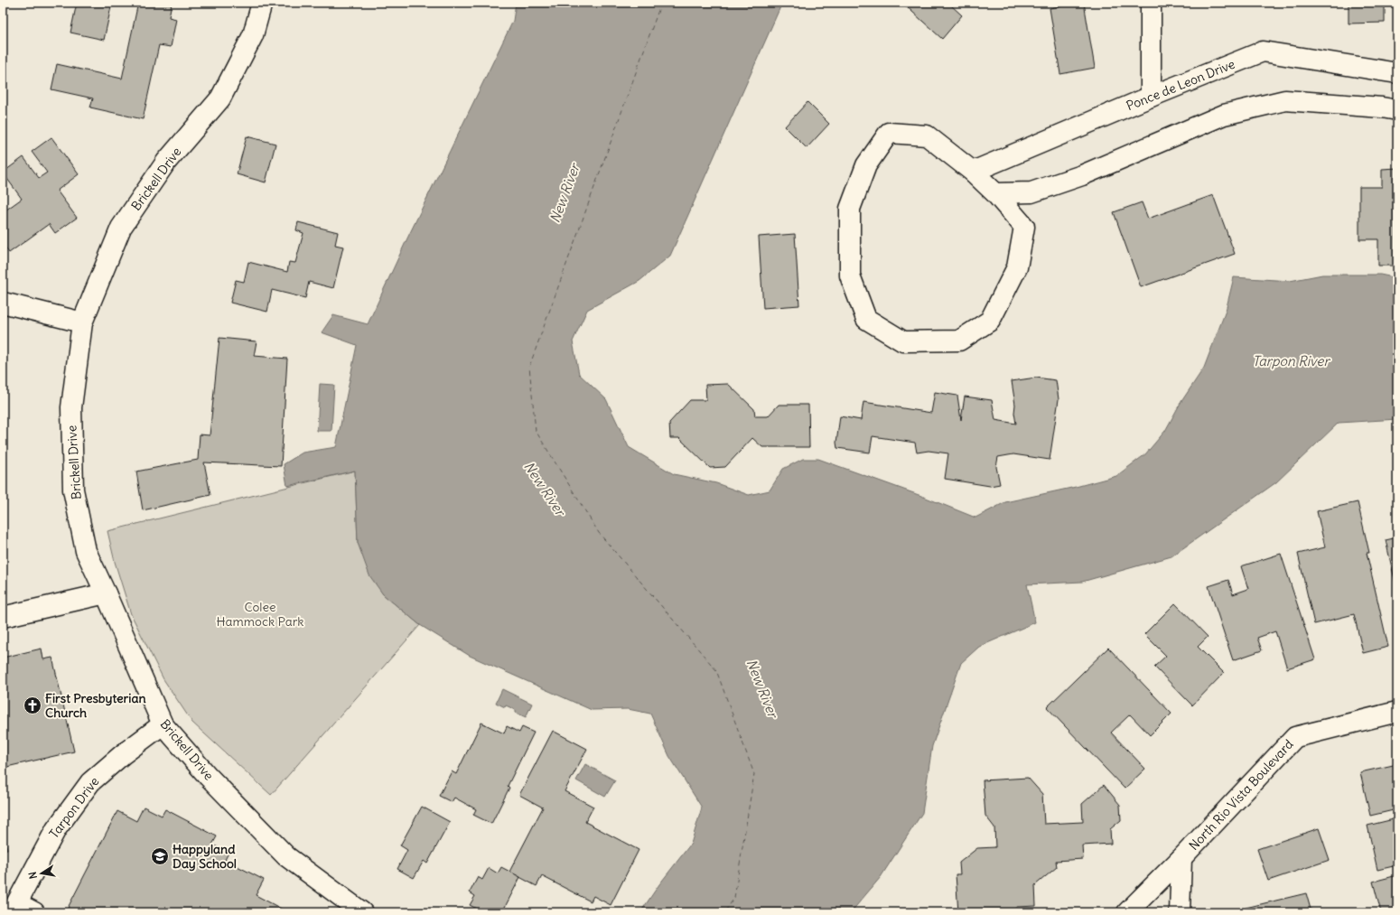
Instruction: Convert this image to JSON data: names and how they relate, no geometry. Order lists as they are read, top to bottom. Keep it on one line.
{"streets":{"street":["Ponce de Leon Drive","Brickell Drive","North Rio Vista Boulevard","Tarpon Drive"]},"crossings":[["Brickell Drive","Tarpon Drive"]],"water":["New River","Tarpon River"],"parks":["Colee Hammock Park"],"places":{"church":["First Presbyterian Church"],"school or university":["Happyland Day School"]},"north":"left"}
